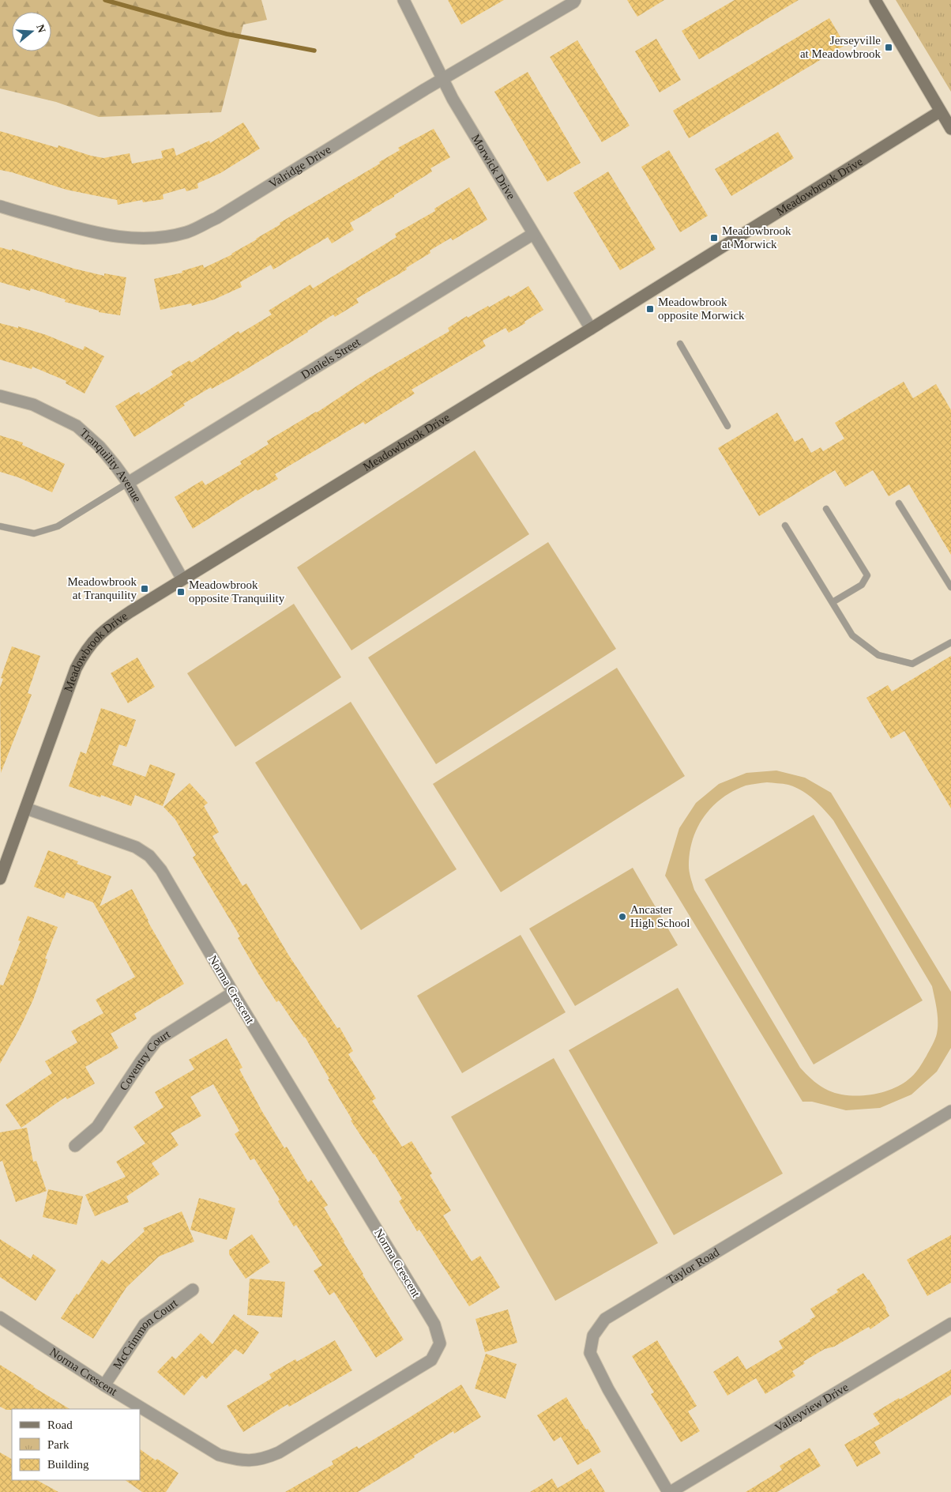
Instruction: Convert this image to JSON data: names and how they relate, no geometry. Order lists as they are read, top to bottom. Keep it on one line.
{"streets":{"street":["Valridge Drive","Morwick Drive","Meadowbrook Drive","Daniels Street","Tranquility Avenue","Norma Crescent","Coventry Court","Taylor Road","McCrimmon Court","Valleyview Drive"]},"crossings":[["Valridge Drive","Morwick Drive"],["Morwick Drive","Meadowbrook Drive"],["Morwick Drive","Daniels Street"],["Meadowbrook Drive","Tranquility Avenue"],["Meadowbrook Drive","Norma Crescent"],["Daniels Street","Tranquility Avenue"],["Norma Crescent","Coventry Court"],["Norma Crescent","McCrimmon Court"],["Taylor Road","Valleyview Drive"]],"places":{"transit":["Jerseyville at Meadowbrook","Meadowbrook at Morwick","Meadowbrook opposite Morwick","Meadowbrook at Tranquility","Meadowbrook opposite Tranquility"],"other":["Ancaster High School"]},"legend":["Road","Park","Building"],"north":"right"}
